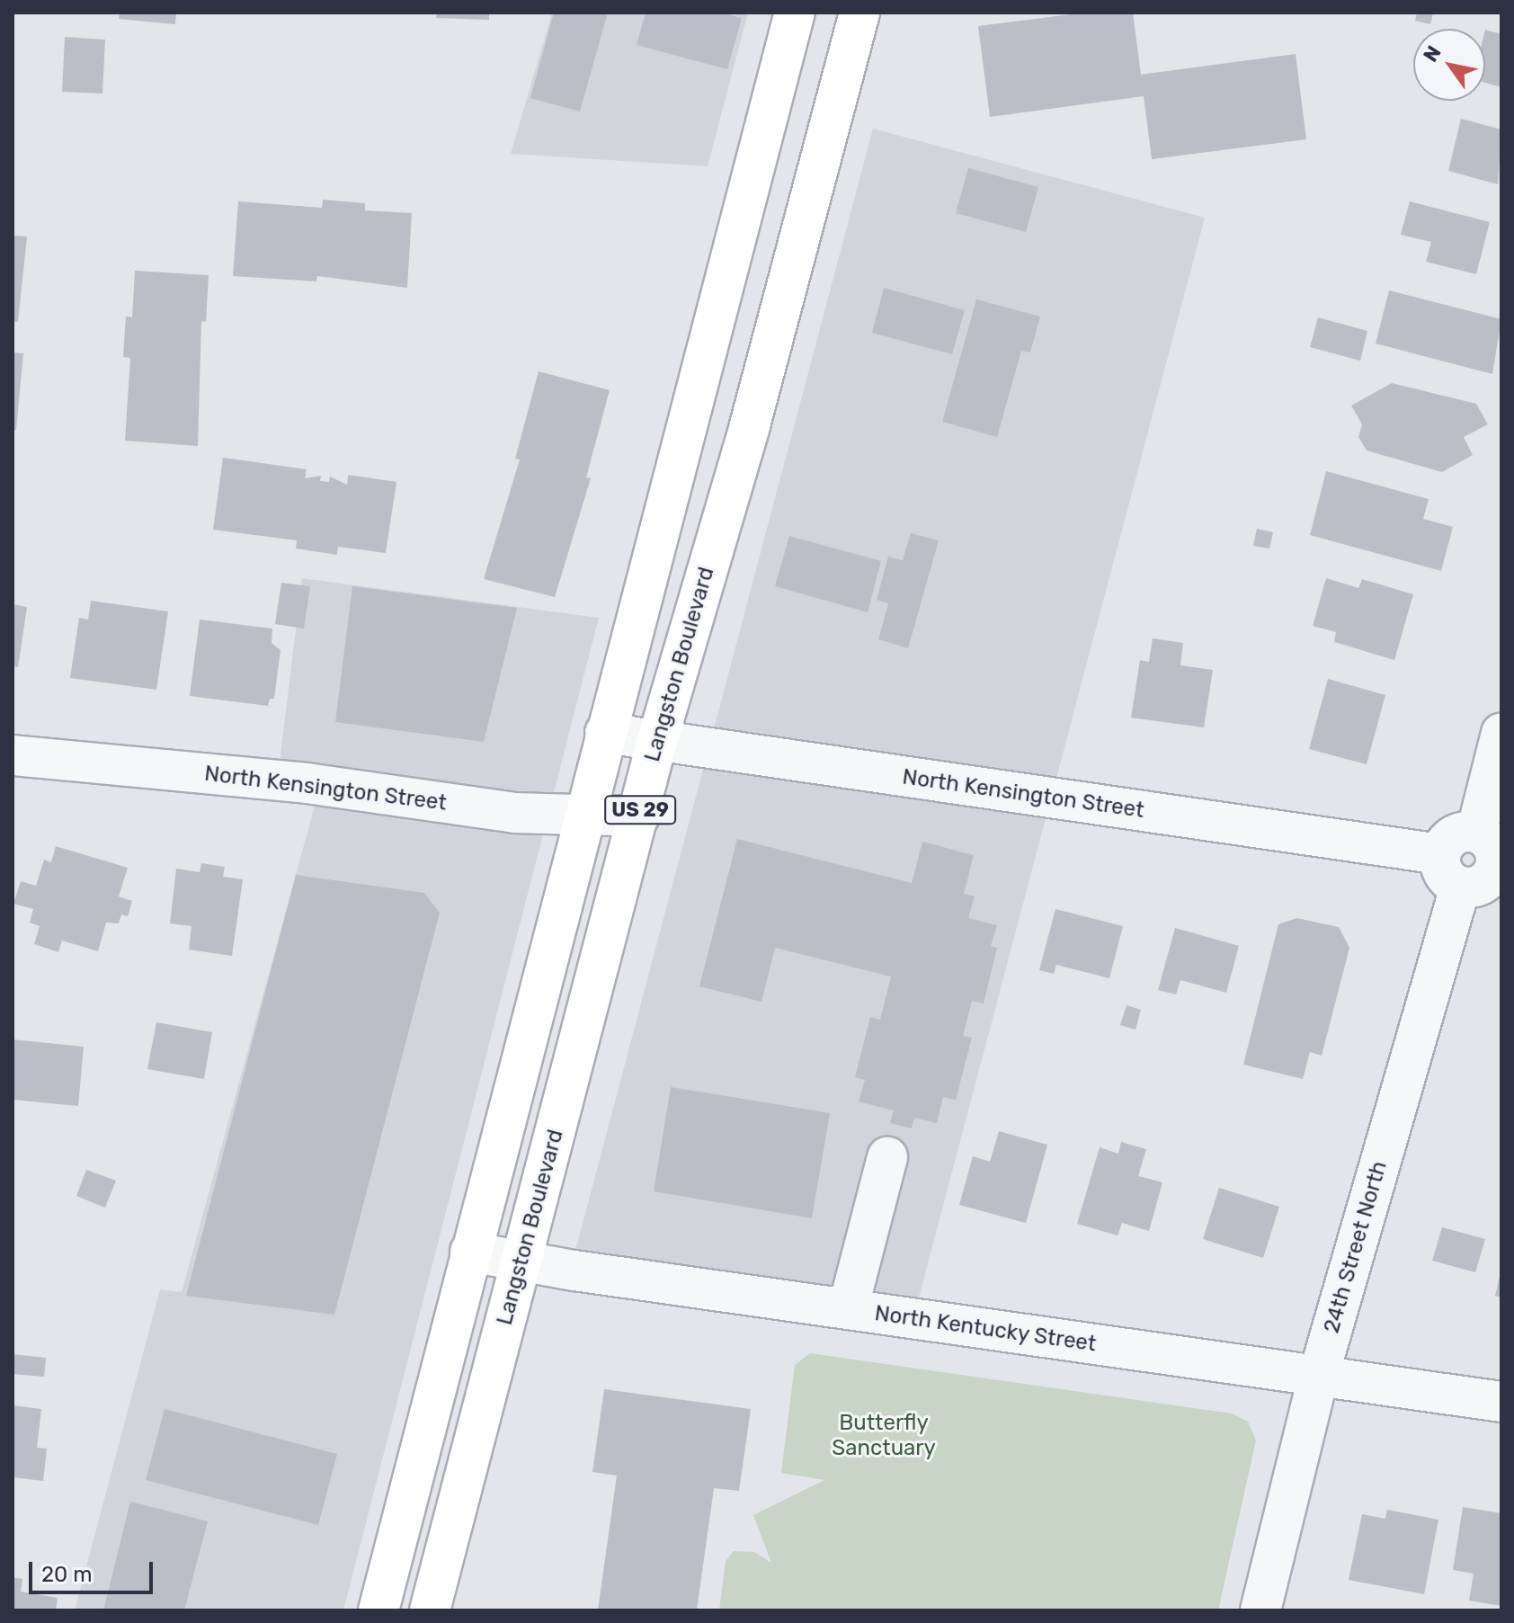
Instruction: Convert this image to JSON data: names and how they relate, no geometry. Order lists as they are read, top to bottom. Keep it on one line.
{"streets":{"main road":["Langston Boulevard","US 29"],"street":["North Kensington Street","24th Street North","North Kentucky Street"]},"crossings":[["Langston Boulevard","North Kensington Street"],["Langston Boulevard","North Kentucky Street"],["North Kensington Street","US 29"],["North Kensington Street","24th Street North"],["US 29","North Kentucky Street"],["24th Street North","North Kentucky Street"]],"parks":["Butterfly Sanctuary"],"scale_bar":"20 m","north":"top left"}
